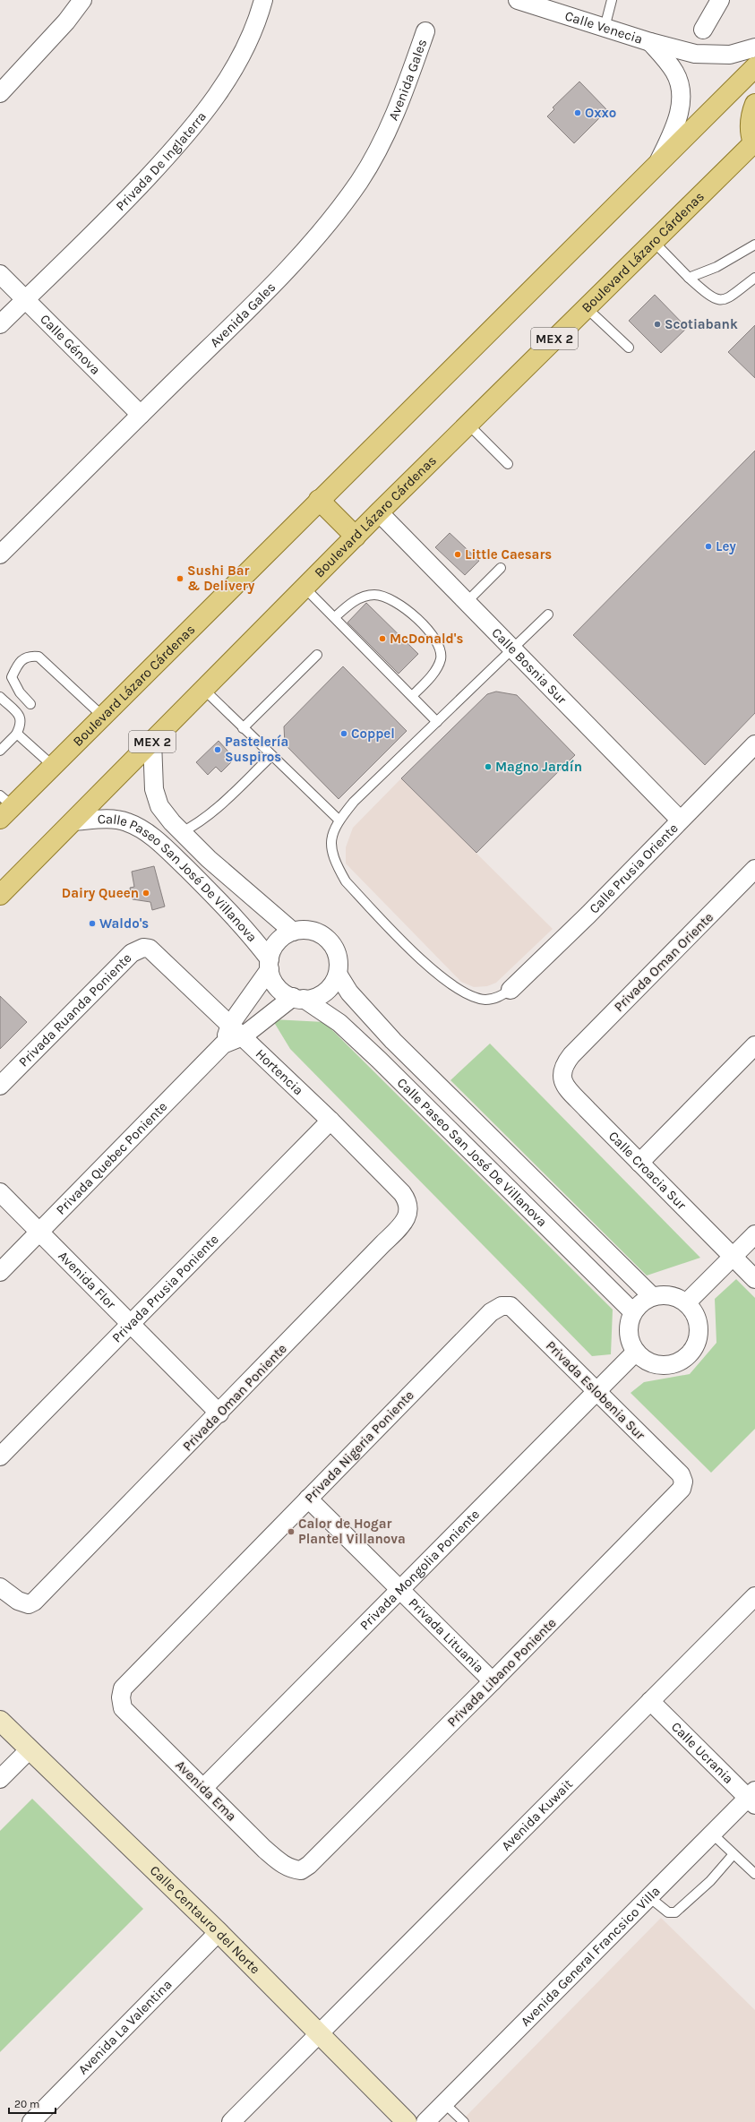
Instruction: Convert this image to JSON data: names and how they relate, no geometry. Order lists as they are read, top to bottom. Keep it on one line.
{"streets":{"main road":["Boulevard Lázaro Cárdenas","MEX 2"],"street":["Calle Venecia","Avenida Gales","Privada De Inglaterra","Calle Génova","Calle Bosnia Sur","Calle Prusia Oriente","Calle Paseo San José De Villanova","Privada Oman Oriente","Privada Ruanda Poniente","Hortencia","Privada Quebec Poniente","Calle Croacia Sur","Avenida Flor","Privada Prusia Poniente","Privada Eslobenia Sur","Privada Oman Poniente","Privada Nigeria Poniente","Privada Mongolia Poniente","Privada Lituania","Privada Libano Poniente","Calle Ucrania","Avenida Ema","Avenida Kuwait","Calle Centauro del Norte","Avenida General Francsico Villa","Avenida La Valentina"]},"crossings":[["Calle Venecia","Boulevard Lázaro Cárdenas"],["Avenida Gales","Calle Génova"],["Privada De Inglaterra","Calle Génova"],["Boulevard Lázaro Cárdenas","Calle Bosnia Sur"],["Boulevard Lázaro Cárdenas","Calle Paseo San José De Villanova"],["Calle Bosnia Sur","Calle Prusia Oriente"],["Calle Paseo San José De Villanova","Privada Quebec Poniente"],["Calle Paseo San José De Villanova","Privada Mongolia Poniente"],["Privada Oman Oriente","Calle Croacia Sur"],["Privada Ruanda Poniente","Hortencia"],["Hortencia","Privada Quebec Poniente"],["Hortencia","Privada Prusia Poniente"],["Hortencia","Privada Oman Poniente"],["Privada Quebec Poniente","Avenida Flor"],["Avenida Flor","Privada Prusia Poniente"],["Avenida Flor","Privada Oman Poniente"],["Privada Eslobenia Sur","Privada Nigeria Poniente"],["Privada Eslobenia Sur","Privada Mongolia Poniente"],["Privada Eslobenia Sur","Privada Libano Poniente"],["Privada Nigeria Poniente","Privada Lituania"],["Privada Nigeria Poniente","Avenida Ema"],["Privada Mongolia Poniente","Privada Lituania"],["Privada Mongolia Poniente","Avenida Ema"],["Privada Lituania","Privada Libano Poniente"],["Privada Libano Poniente","Avenida Ema"],["Calle Ucrania","Avenida Kuwait"],["Calle Ucrania","Avenida General Francsico Villa"],["Avenida Kuwait","Calle Centauro del Norte"],["Calle Centauro del Norte","Avenida La Valentina"]],"places":["Oxxo","Scotiabank","Ley","Little Caesars","Sushi Bar & Delivery","McDonald's","Coppel","Pastelería Suspiros","Magno Jardín","Dairy Queen","Waldo's","Calor de Hogar Plantel Villanova"],"scale_bar":"20 m"}
